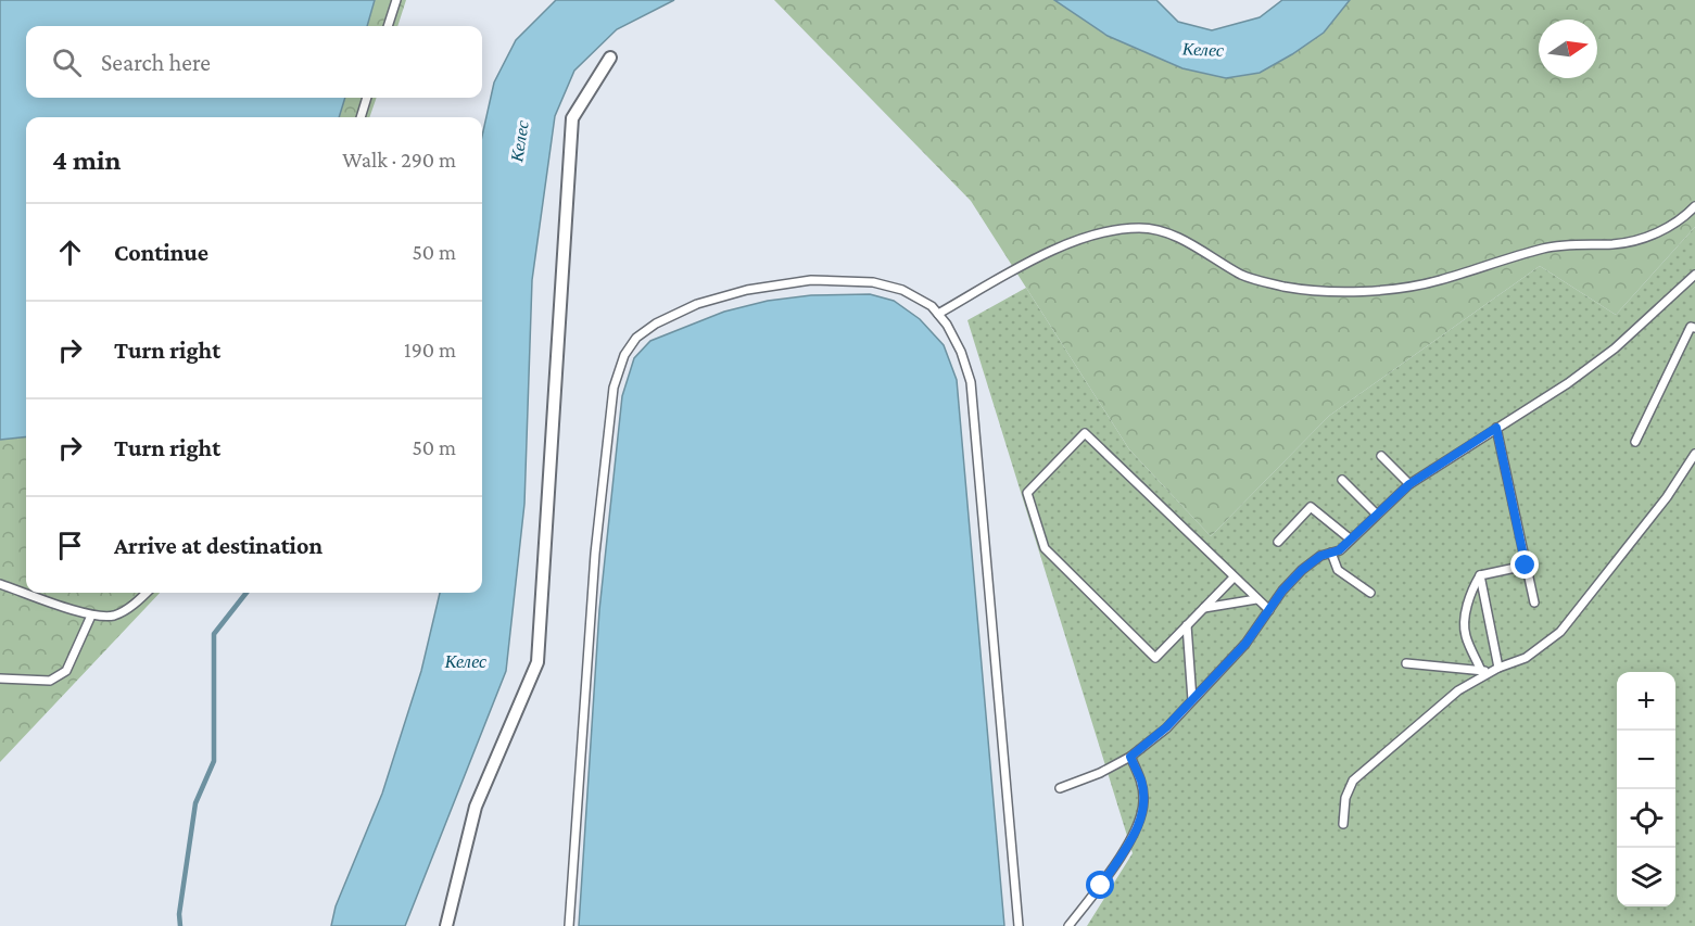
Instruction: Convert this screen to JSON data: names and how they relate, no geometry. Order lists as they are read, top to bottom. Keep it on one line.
{"water":["Келес"],"north":"right","page":{"search":"Search here","heading":["4 min","Walk · 290 m"],"list":[["Continue","50 m"],["Turn right","190 m"],["Turn right","50 m"],"Arrive at destination"],"map_buttons":["+","−"]}}
